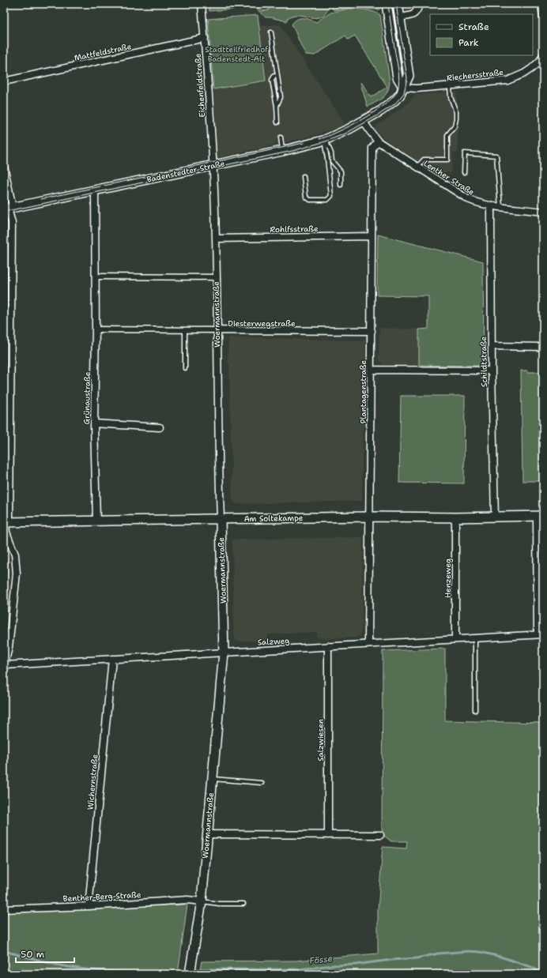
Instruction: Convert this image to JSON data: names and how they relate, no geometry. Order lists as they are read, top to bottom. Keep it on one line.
{"streets":{"street":["Mattfeldstraße","Riechersstraße","Eichenfeldstraße","Badenstedter Straße","Lenther Straße","Rohlfsstraße","Woermannstraße","Diesterwegstraße","Schildtstraße","Plantagenstraße","Grünaustraße","Am Soltekampe","Henzeweg","Salzweg","Salzwiesen","Wichernstraße","Benther-Berg-Straße"]},"crossings":[["Mattfeldstraße","Eichenfeldstraße"],["Riechersstraße","Badenstedter Straße"],["Eichenfeldstraße","Badenstedter Straße"],["Eichenfeldstraße","Woermannstraße"],["Badenstedter Straße","Lenther Straße"],["Badenstedter Straße","Woermannstraße"],["Badenstedter Straße","Grünaustraße"],["Lenther Straße","Schildtstraße"],["Lenther Straße","Plantagenstraße"],["Rohlfsstraße","Woermannstraße"],["Rohlfsstraße","Plantagenstraße"],["Woermannstraße","Diesterwegstraße"],["Woermannstraße","Am Soltekampe"],["Woermannstraße","Salzweg"],["Woermannstraße","Benther-Berg-Straße"],["Diesterwegstraße","Plantagenstraße"],["Diesterwegstraße","Grünaustraße"],["Schildtstraße","Am Soltekampe"],["Plantagenstraße","Am Soltekampe"],["Plantagenstraße","Salzweg"],["Grünaustraße","Am Soltekampe"],["Am Soltekampe","Henzeweg"],["Henzeweg","Salzweg"],["Salzweg","Salzwiesen"],["Salzweg","Wichernstraße"],["Wichernstraße","Benther-Berg-Straße"]],"water":["Fösse"],"parks":["Stadtteilfriedhof Badenstedt-Alt"],"legend":["Straße","Park"],"scale_bar":"50 m"}
